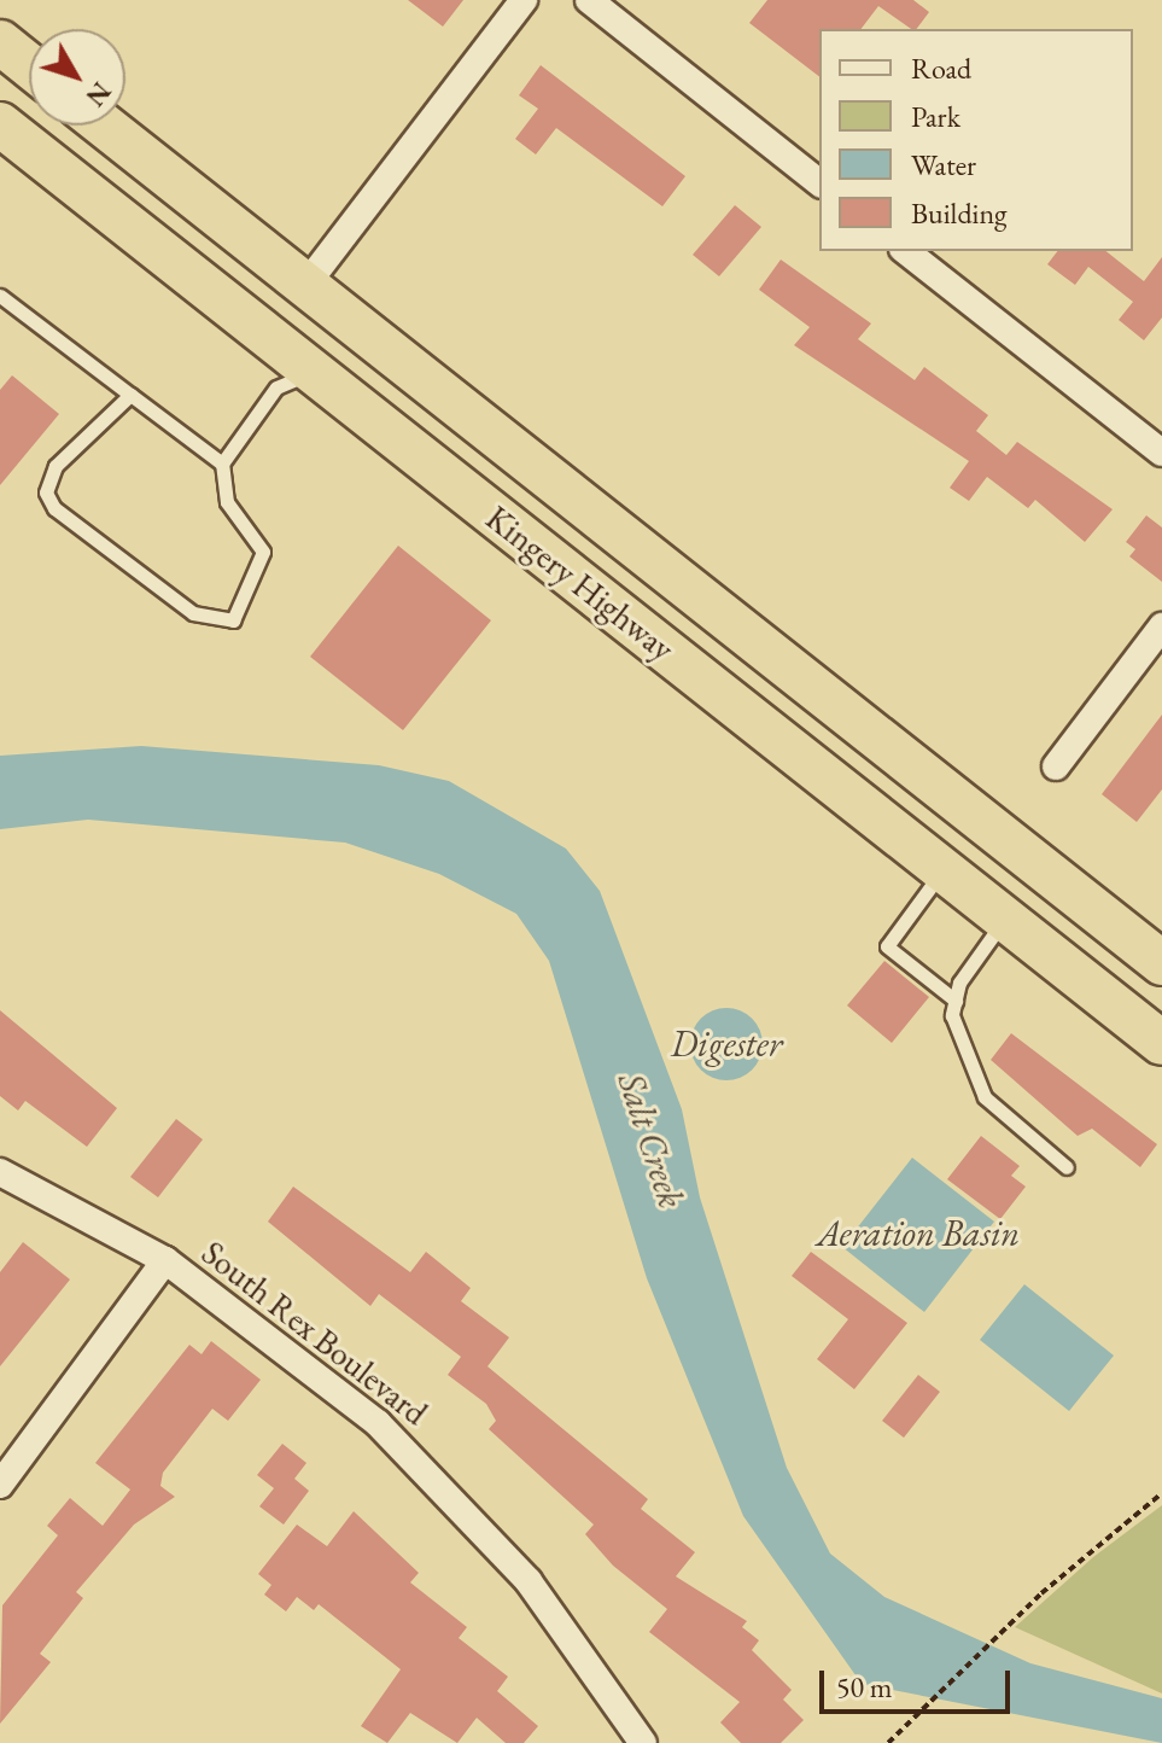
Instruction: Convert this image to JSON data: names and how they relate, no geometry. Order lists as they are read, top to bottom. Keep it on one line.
{"streets":{"highway":["Kingery Highway"],"street":["South Rex Boulevard"]},"water":["Digester","Salt Creek","Aeration Basin"],"legend":["Road","Park","Water","Building"],"scale_bar":"50 m","north":"bottom right"}
